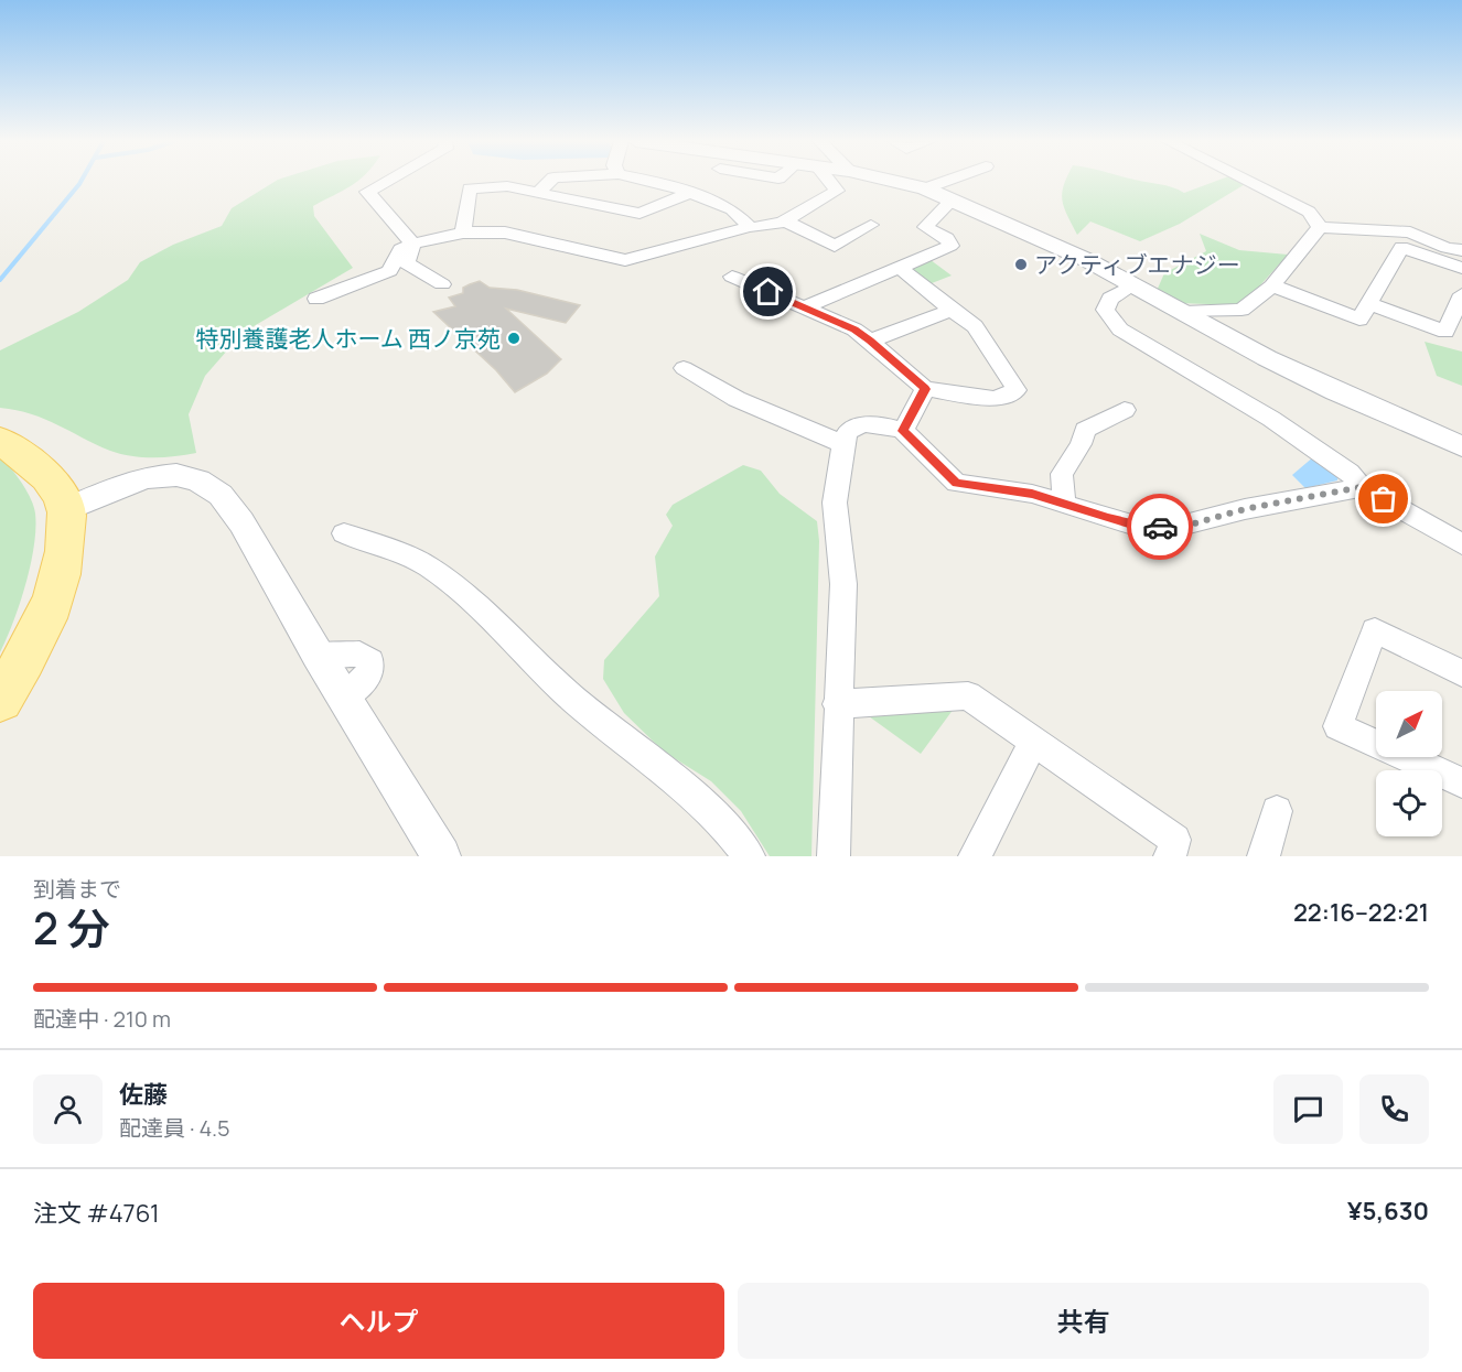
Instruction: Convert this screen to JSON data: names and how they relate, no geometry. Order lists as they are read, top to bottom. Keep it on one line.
{"places":["アクティブエナジー","特別養護老人ホーム 西ノ京苑"],"north":"top right","page":{"heading":["2 分","到着まで","22:16–22:21"],"panel":["佐藤","配達員 · 4.5","注文 #4761","¥5,630"],"bar":"配達中 · 210 m","buttons":["ヘルプ","共有"]}}
